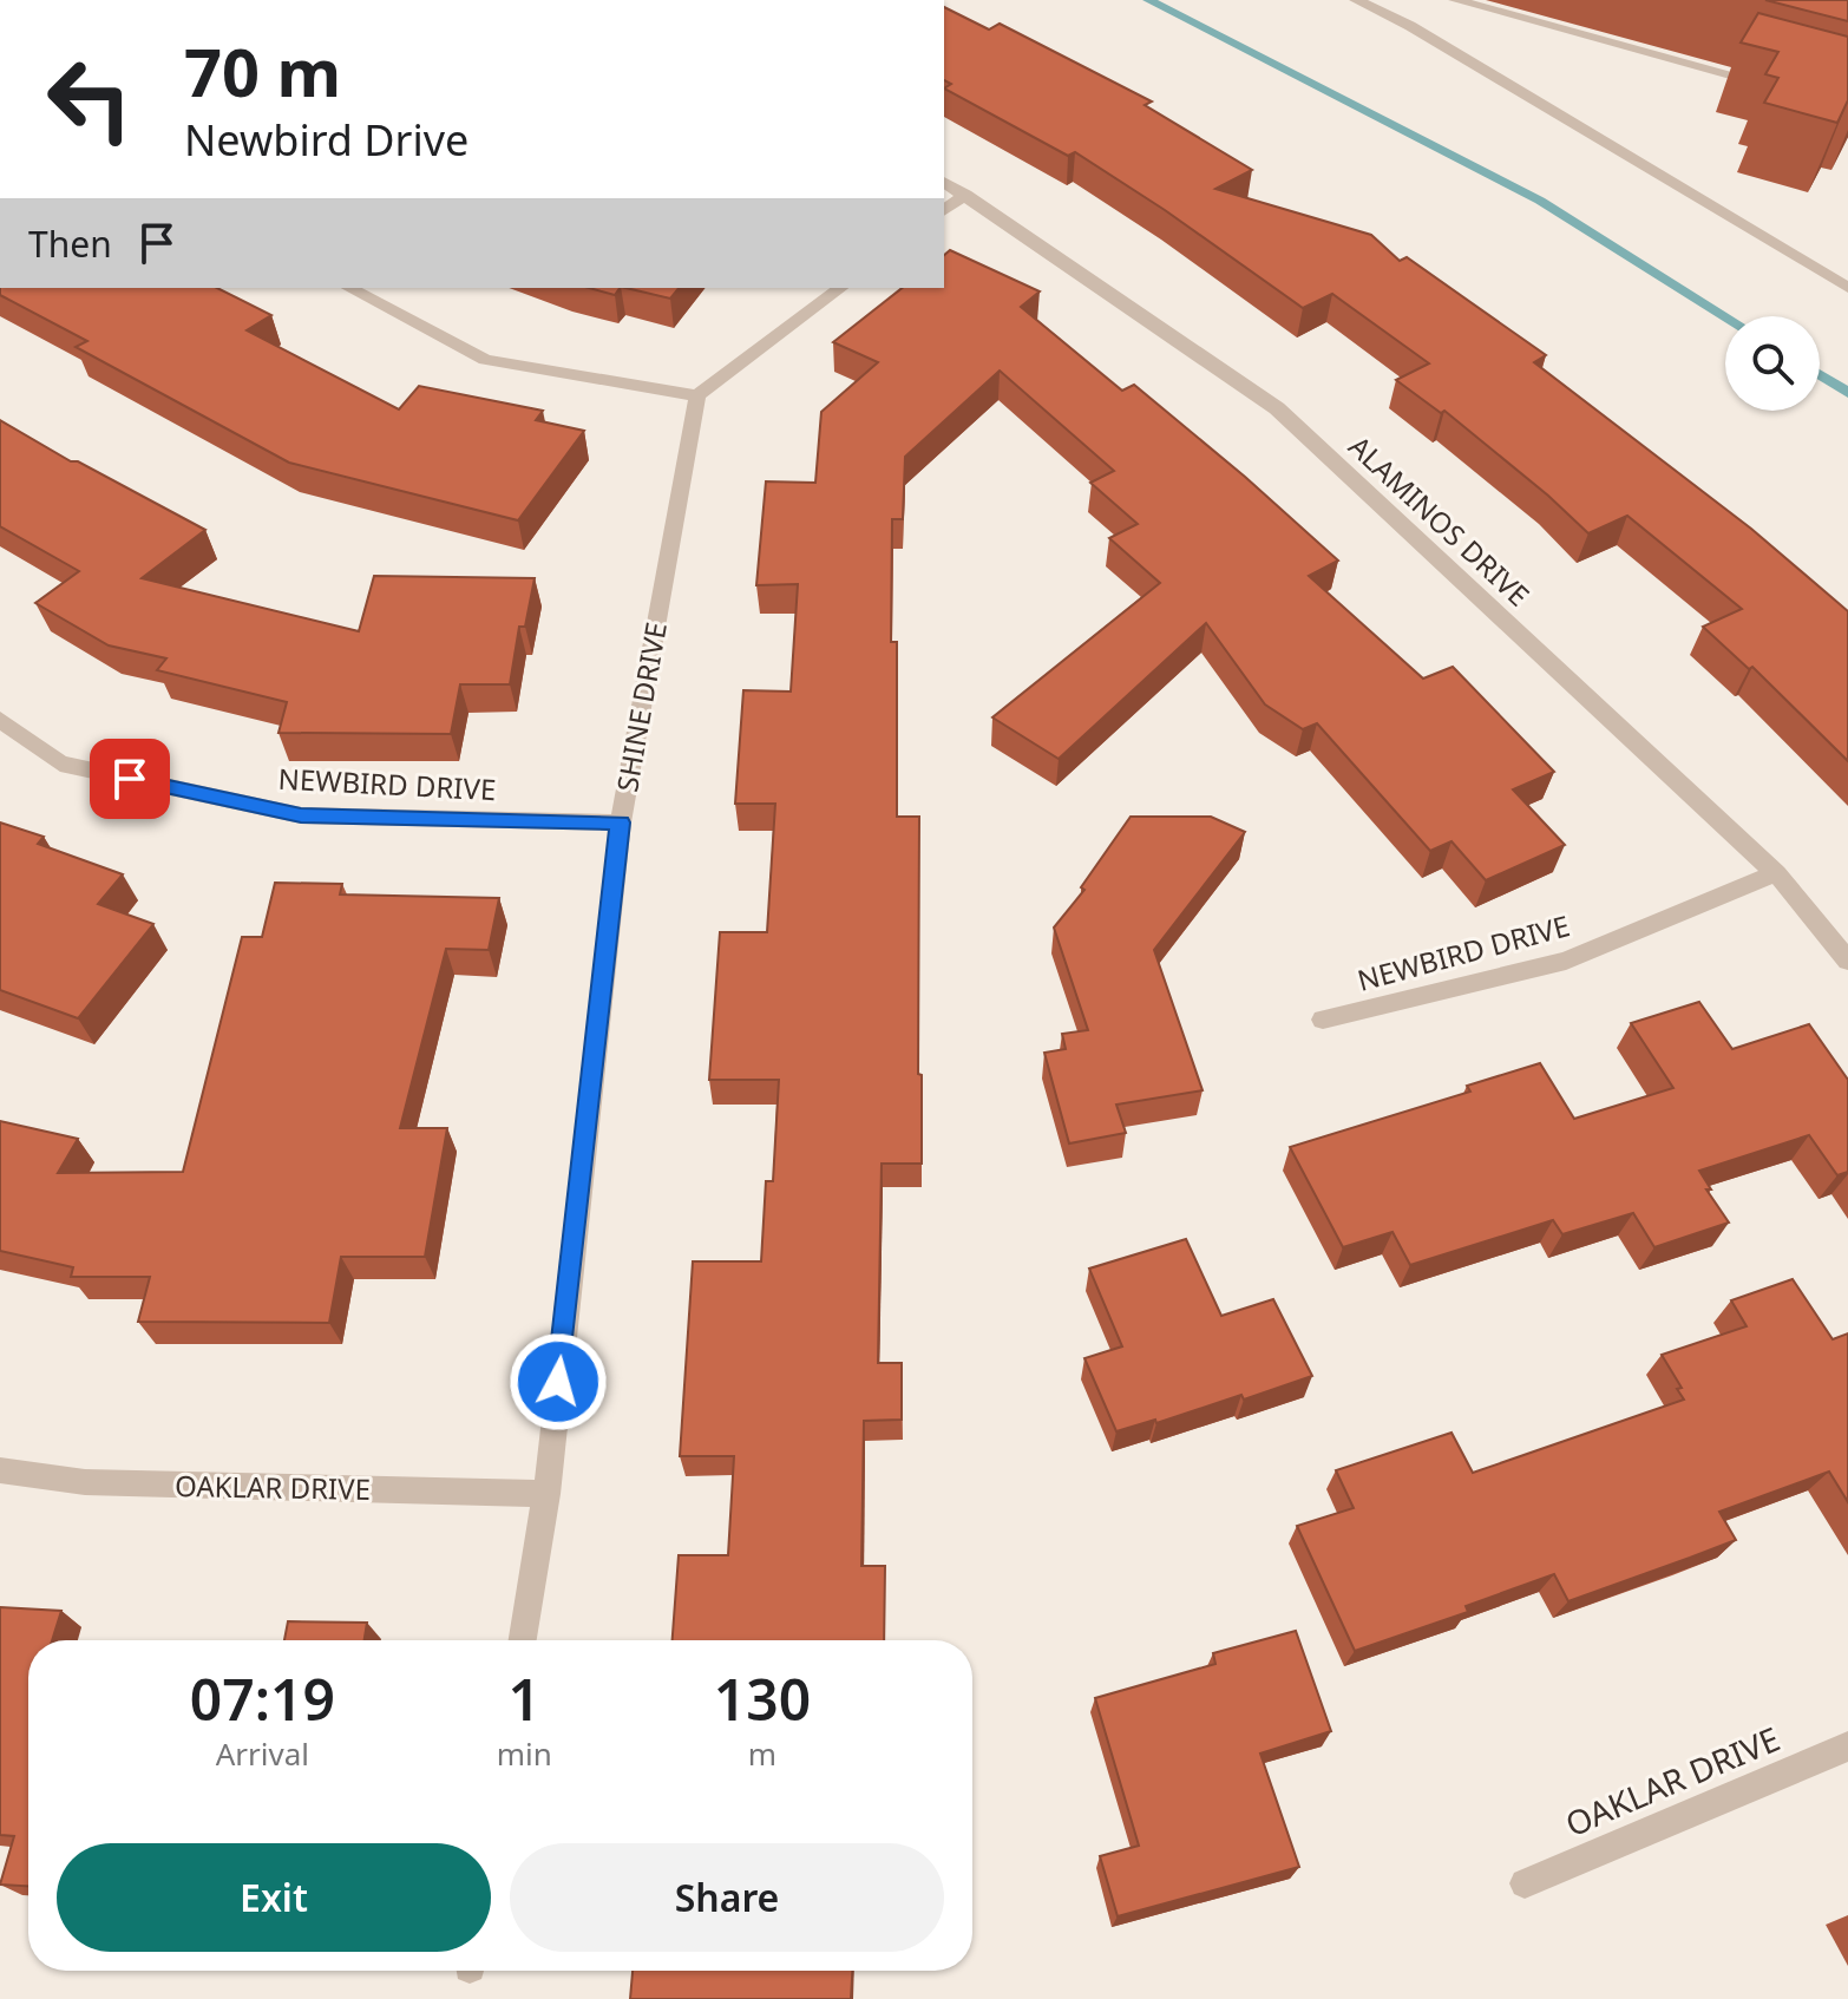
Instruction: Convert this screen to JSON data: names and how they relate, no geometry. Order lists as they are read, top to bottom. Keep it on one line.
{"streets":{"street":["ALAMINOS DRIVE","SHINE DRIVE","NEWBIRD DRIVE","OAKLAR DRIVE"]},"crossings":[["ALAMINOS DRIVE","NEWBIRD DRIVE"],["SHINE DRIVE","NEWBIRD DRIVE"],["SHINE DRIVE","OAKLAR DRIVE"]],"page":{"turn":["70 m","Newbird Drive"],"then":"Then","eta":["07:19","Arrival","1","min","130","m"],"buttons":["Exit","Share"]}}
